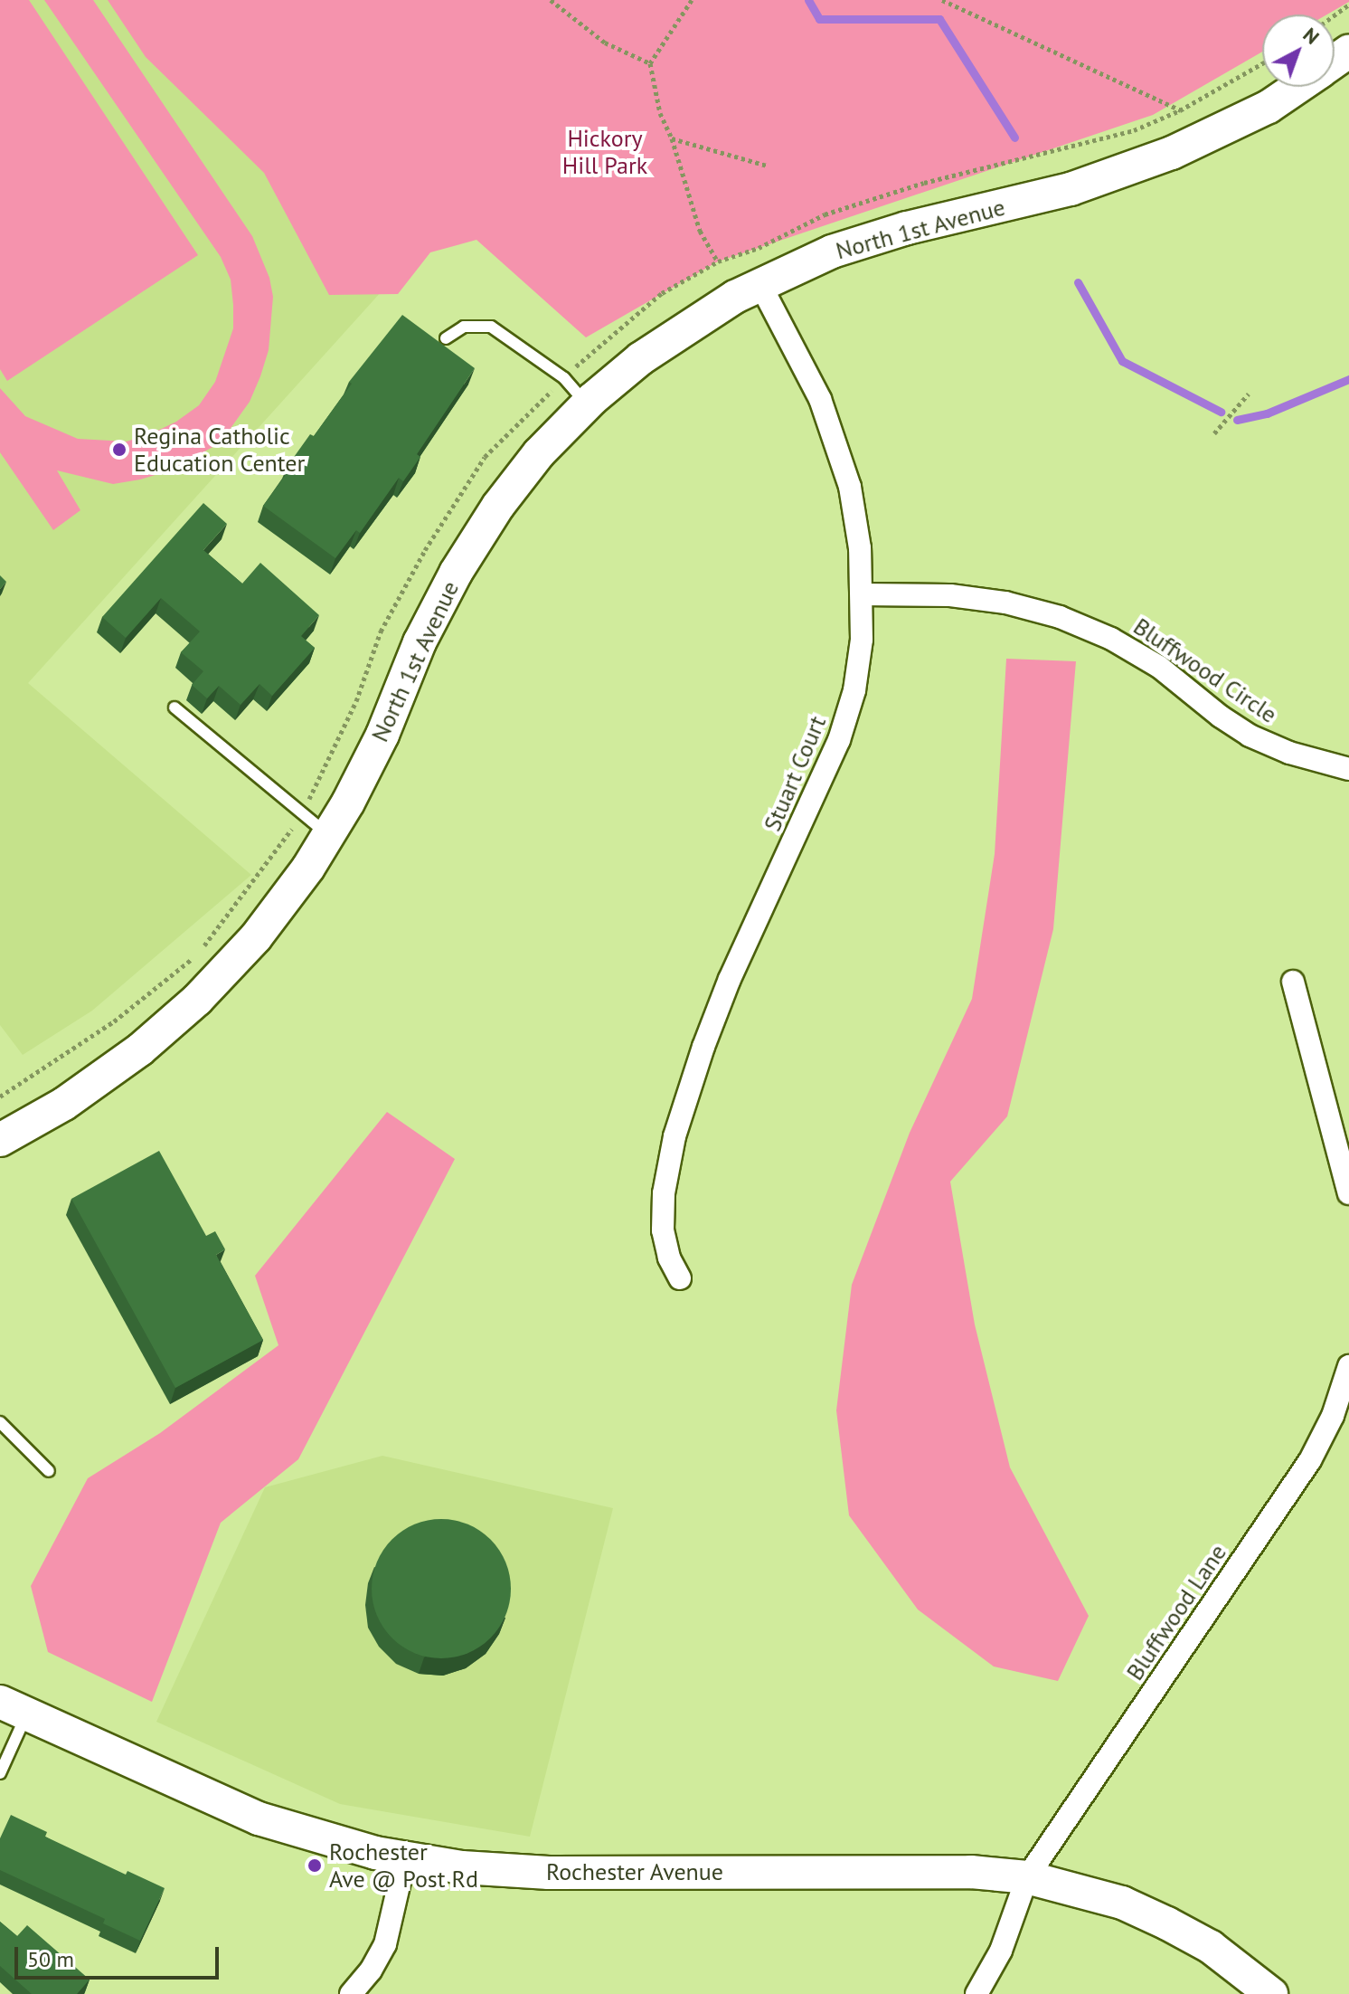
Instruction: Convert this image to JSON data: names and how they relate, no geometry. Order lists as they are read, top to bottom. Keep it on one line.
{"streets":{"main road":["North 1st Avenue","Rochester Avenue"],"street":["Bluffwood Circle","Stuart Court","Bluffwood Lane"]},"crossings":[["North 1st Avenue","Stuart Court"],["Bluffwood Circle","Stuart Court"],["Bluffwood Lane","Rochester Avenue"]],"parks":["Hickory Hill Park"],"places":["Regina Catholic Education Center","Rochester Ave @ Post Rd"],"scale_bar":"50 m","north":"top right"}
